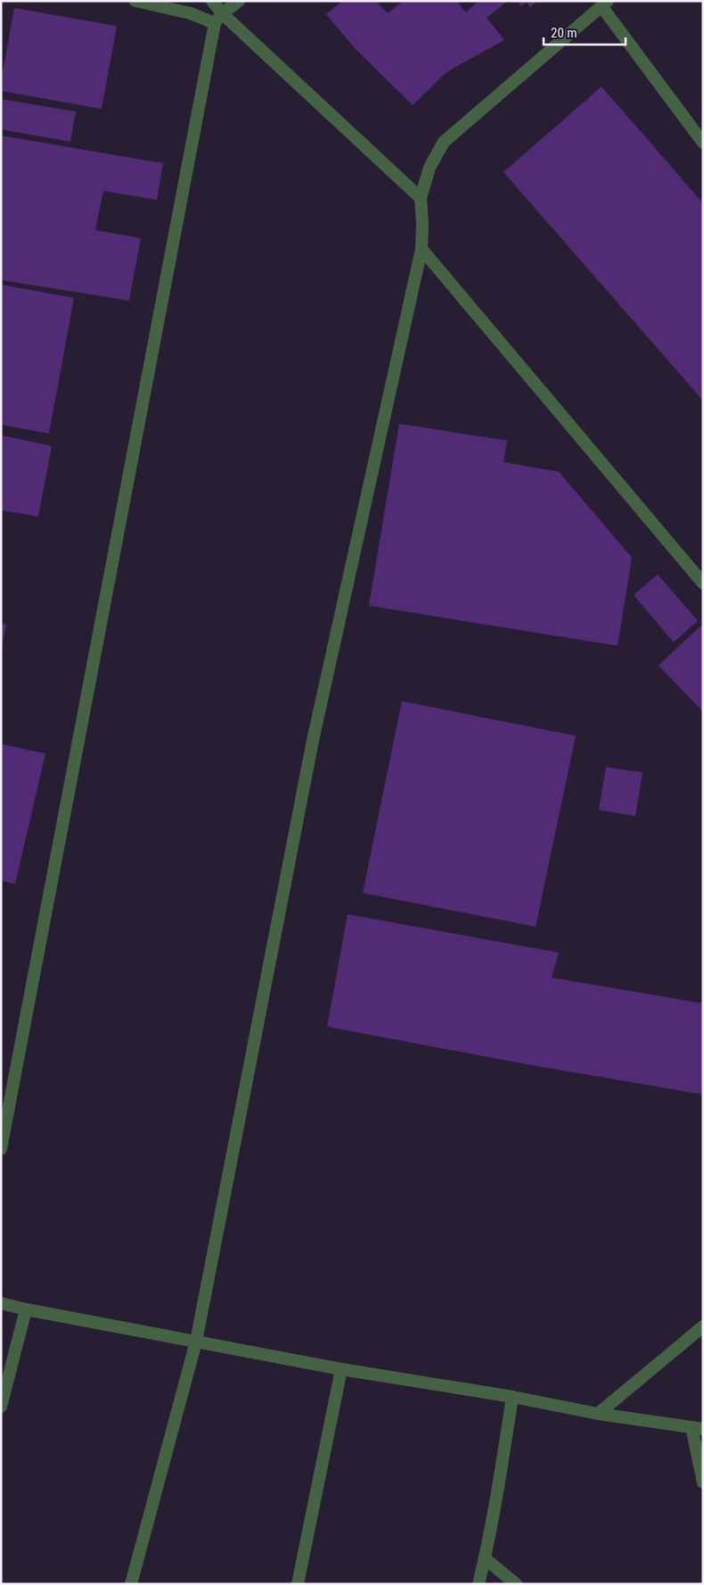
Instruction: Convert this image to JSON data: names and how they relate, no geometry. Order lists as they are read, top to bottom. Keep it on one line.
{"scale_bar":"20 m"}
